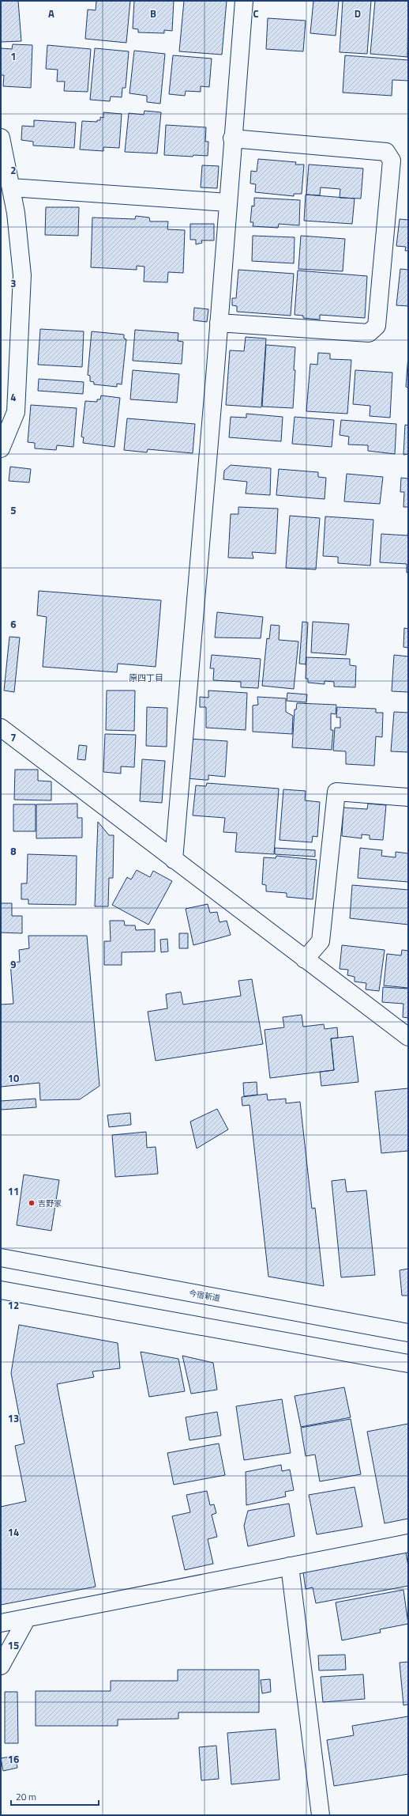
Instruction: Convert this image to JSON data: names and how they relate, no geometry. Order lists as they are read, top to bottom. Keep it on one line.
{"streets":{"main road":["今宿新道"]},"districts":["原四丁目"],"places":["吉野家"],"scale_bar":"20 m","grid":{"columns":["A","B","C","D"],"rows":["1","2","3","4","5","6","7","8","9","10","11","12","13","14","15","16"]}}
